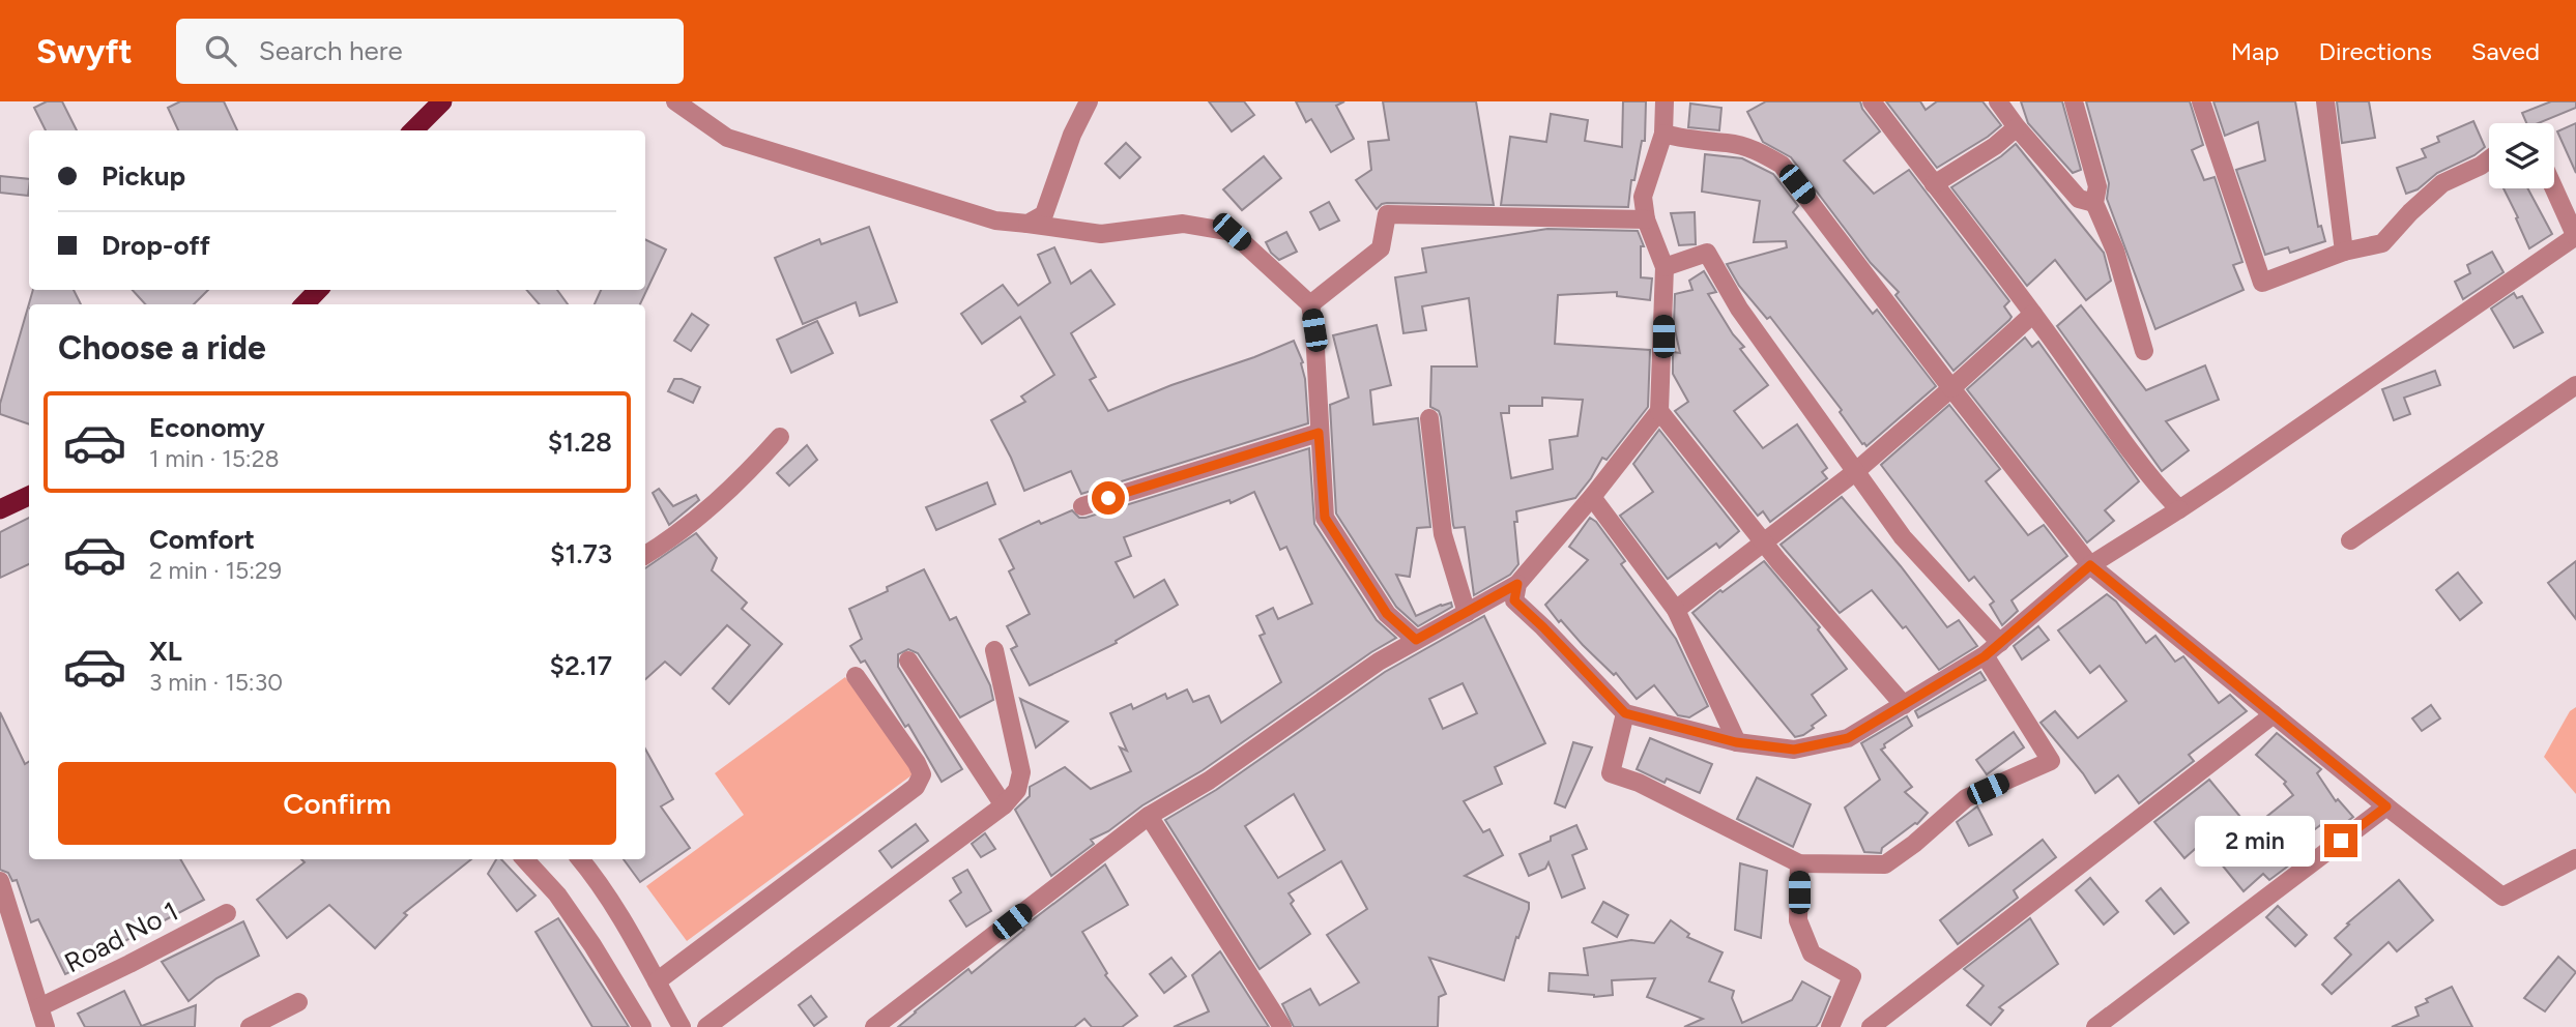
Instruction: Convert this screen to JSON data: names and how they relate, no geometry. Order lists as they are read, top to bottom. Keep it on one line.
{"streets":{"street":["Road No 1"]},"page":{"header":"Swyft","search":"Search here","nav":["Map","Directions","Saved"],"banner":["Pickup","Drop-off"],"heading":"Choose a ride","list":[{"name":"Economy","note":"1 min · 15:28","value":"$1.28"},{"name":"Comfort","note":"2 min · 15:29","value":"$1.73"},{"name":"XL","note":"3 min · 15:30","value":"$2.17"}],"buttons":"Confirm","bubble":"2 min"}}
